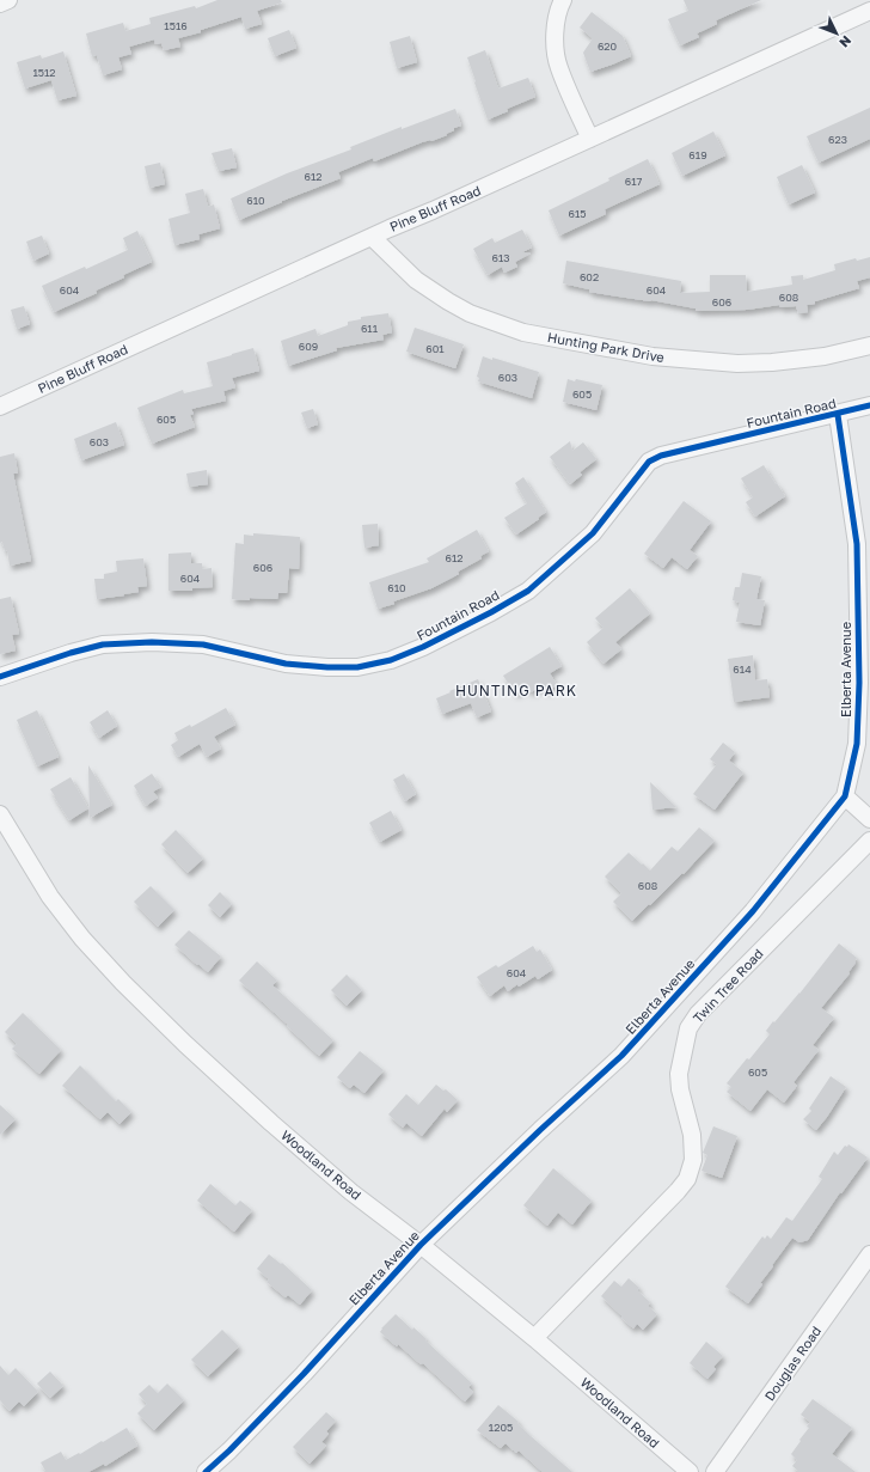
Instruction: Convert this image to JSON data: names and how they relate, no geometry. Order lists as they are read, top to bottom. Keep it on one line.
{"streets":{"street":["Pine Bluff Road","Hunting Park Drive","Fountain Road","Elberta Avenue","Twin Tree Road","Woodland Road","Douglas Road"]},"crossings":[["Pine Bluff Road","Hunting Park Drive"],["Fountain Road","Elberta Avenue"],["Elberta Avenue","Woodland Road"],["Twin Tree Road","Woodland Road"]],"districts":["HUNTING PARK"],"house_numbers":["1516","620","1512","623","619","612","617","610","615","613","602","604","604","608","606","611","609","601","603","605","605","603","612","606","604","610","614","608","604","605","1205"],"north":"bottom right"}
